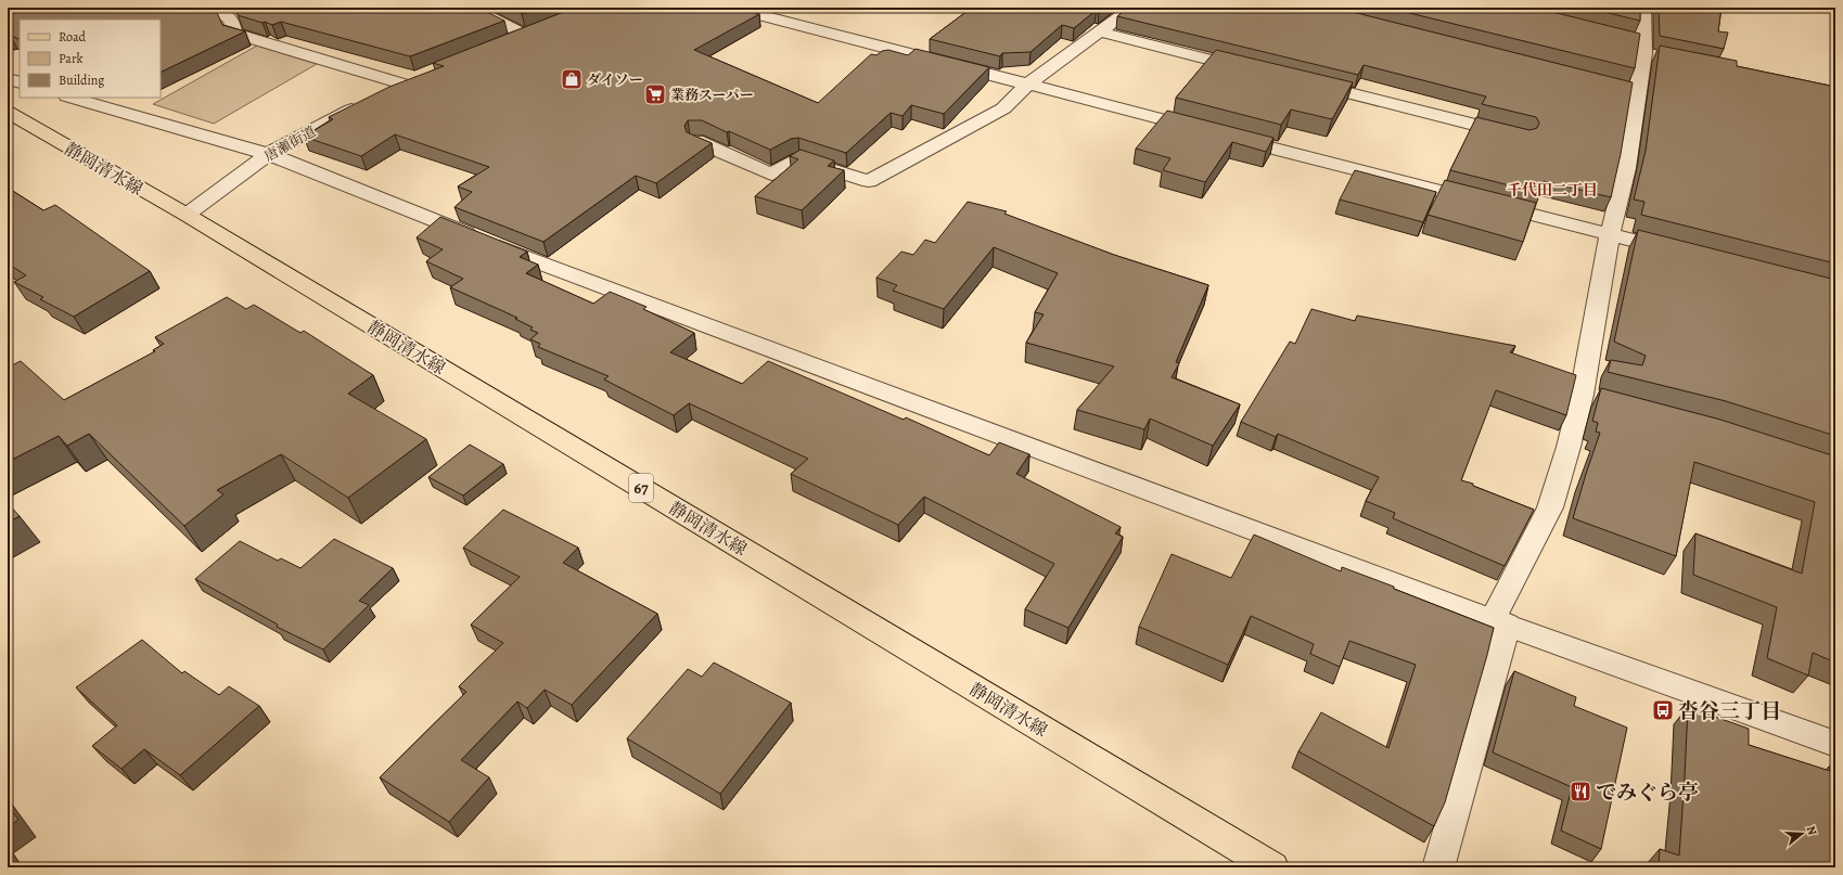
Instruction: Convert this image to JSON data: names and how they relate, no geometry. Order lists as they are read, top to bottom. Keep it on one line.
{"streets":{"main road":["静岡清水線","67"],"street":["唐瀬街道"]},"crossings":[["唐瀬街道","静岡清水線"]],"districts":["千代田二丁目"],"places":{"shop":["ダイソー"],"supermarket":["業務スーパー"],"bus stop":["沓谷三丁目"],"restaurant":["でみぐら亭"]},"legend":["Road","Park","Building"],"north":"right"}
